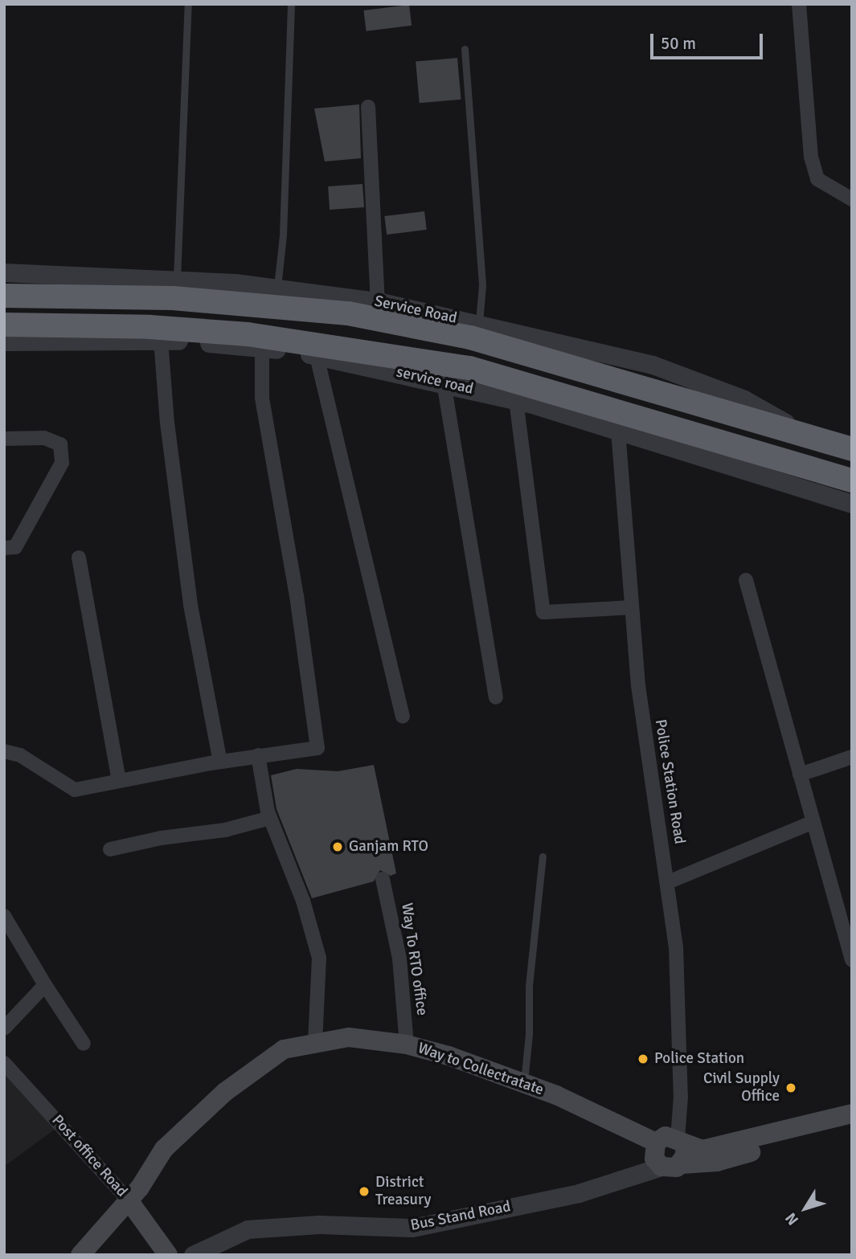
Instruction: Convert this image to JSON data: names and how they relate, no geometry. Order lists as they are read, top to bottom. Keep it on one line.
{"streets":{"main road":["Way to Collectratate","Post office Road"],"street":["Service Road","service road","Police Station Road","Way To RTO office","Bus Stand Road"]},"crossings":[["service road","Police Station Road"],["Police Station Road","Way to Collectratate"],["Police Station Road","Bus Stand Road"],["Way To RTO office","Way to Collectratate"],["Way to Collectratate","Post office Road"],["Way to Collectratate","Bus Stand Road"]],"places":["Ganjam RTO","Police Station","Civil Supply Office","District Treasury"],"scale_bar":"50 m","north":"bottom left"}
